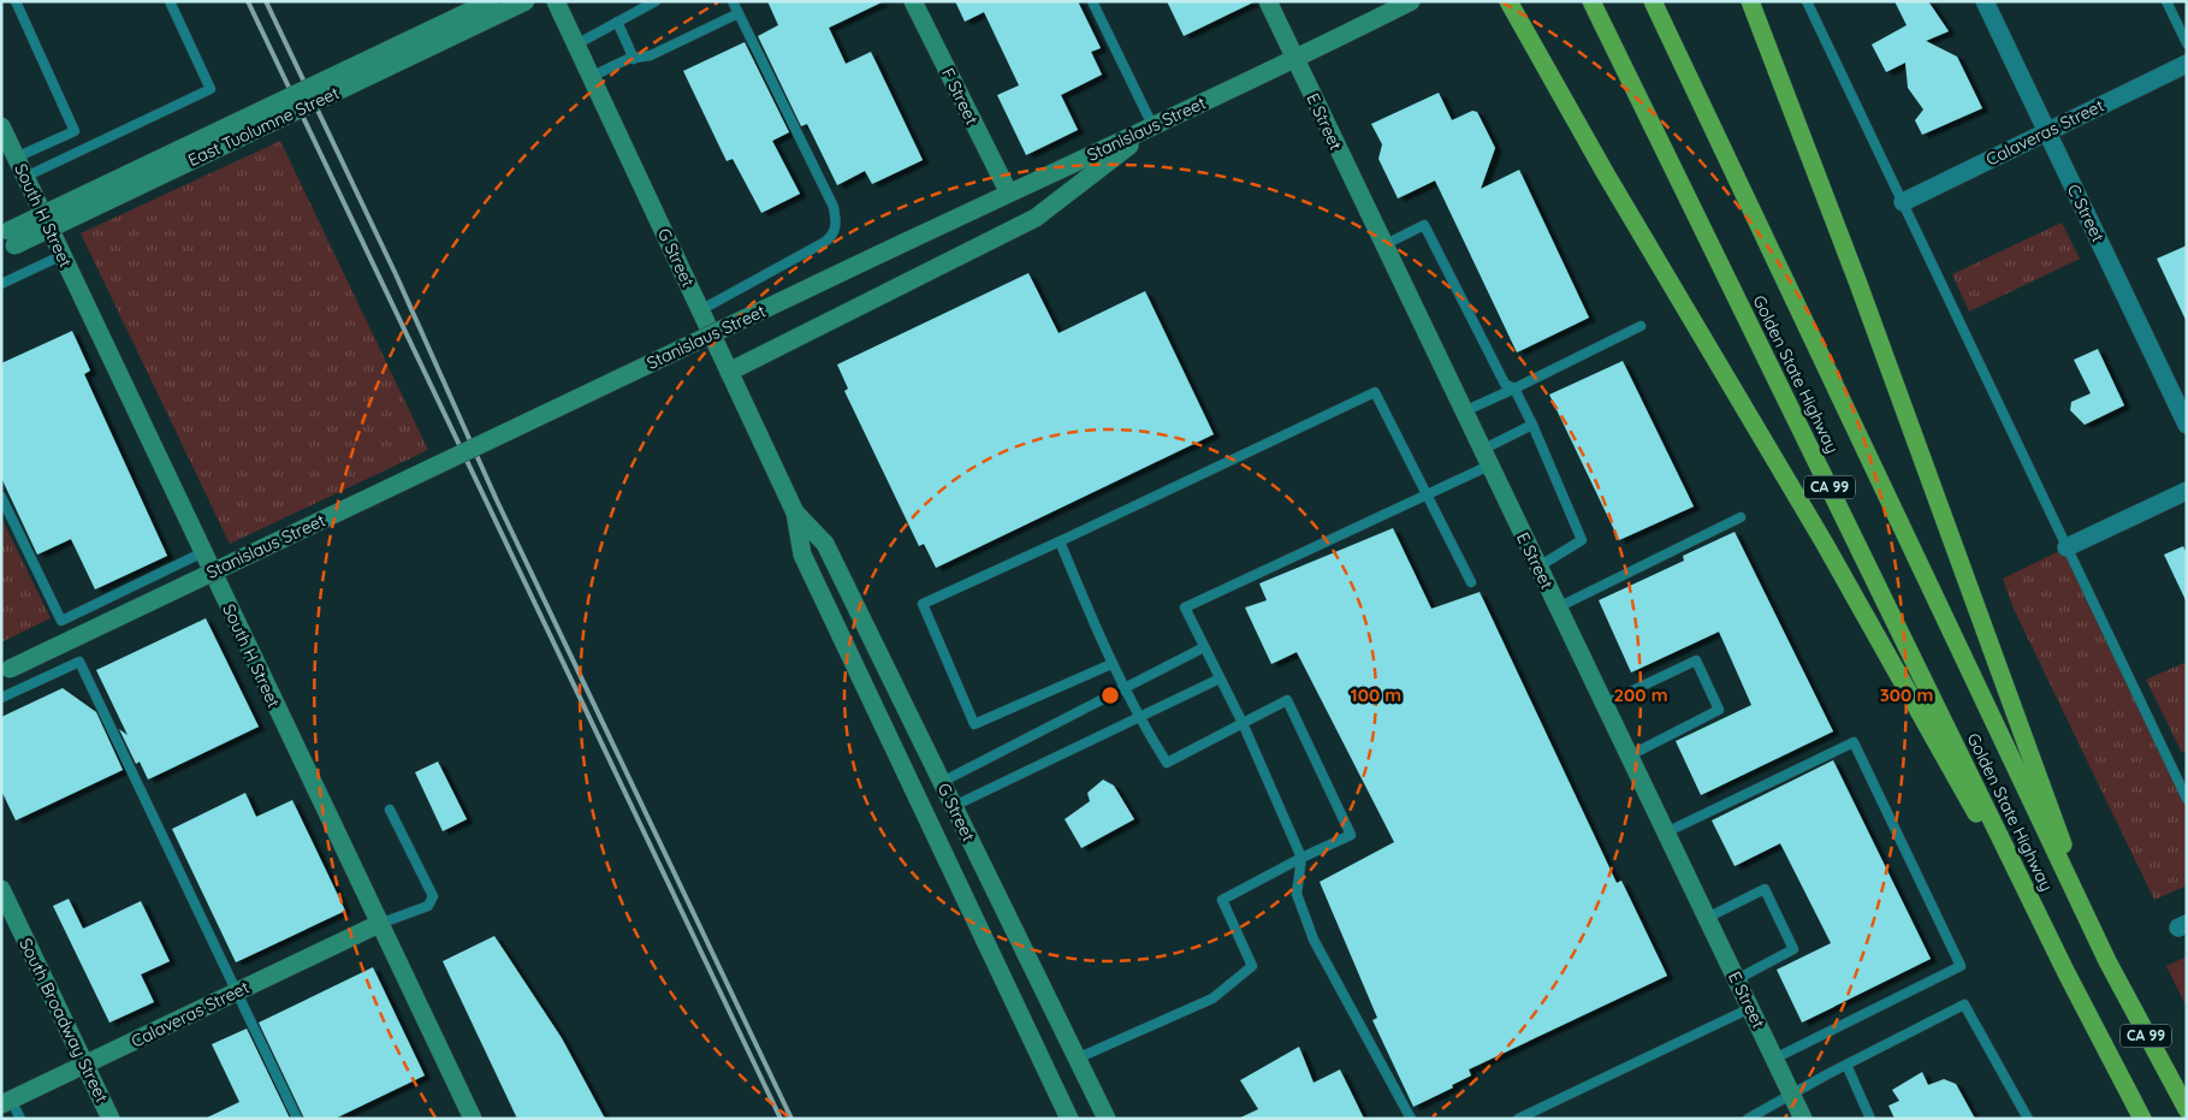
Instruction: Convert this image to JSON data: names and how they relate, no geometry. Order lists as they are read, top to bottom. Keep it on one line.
{"streets":{"highway":["Golden State Highway","CA 99"],"street":["F Street","E Street","East Tuolumne Street","Stanislaus Street","Calaveras Street","C Street","South H Street","G Street","South Broadway Street"]},"crossings":[["F Street","Stanislaus Street"],["E Street","Stanislaus Street"],["Calaveras Street","C Street"],["Calaveras Street","South H Street"],["Calaveras Street","South Broadway Street"]],"rings":["100 m","200 m","300 m"]}
